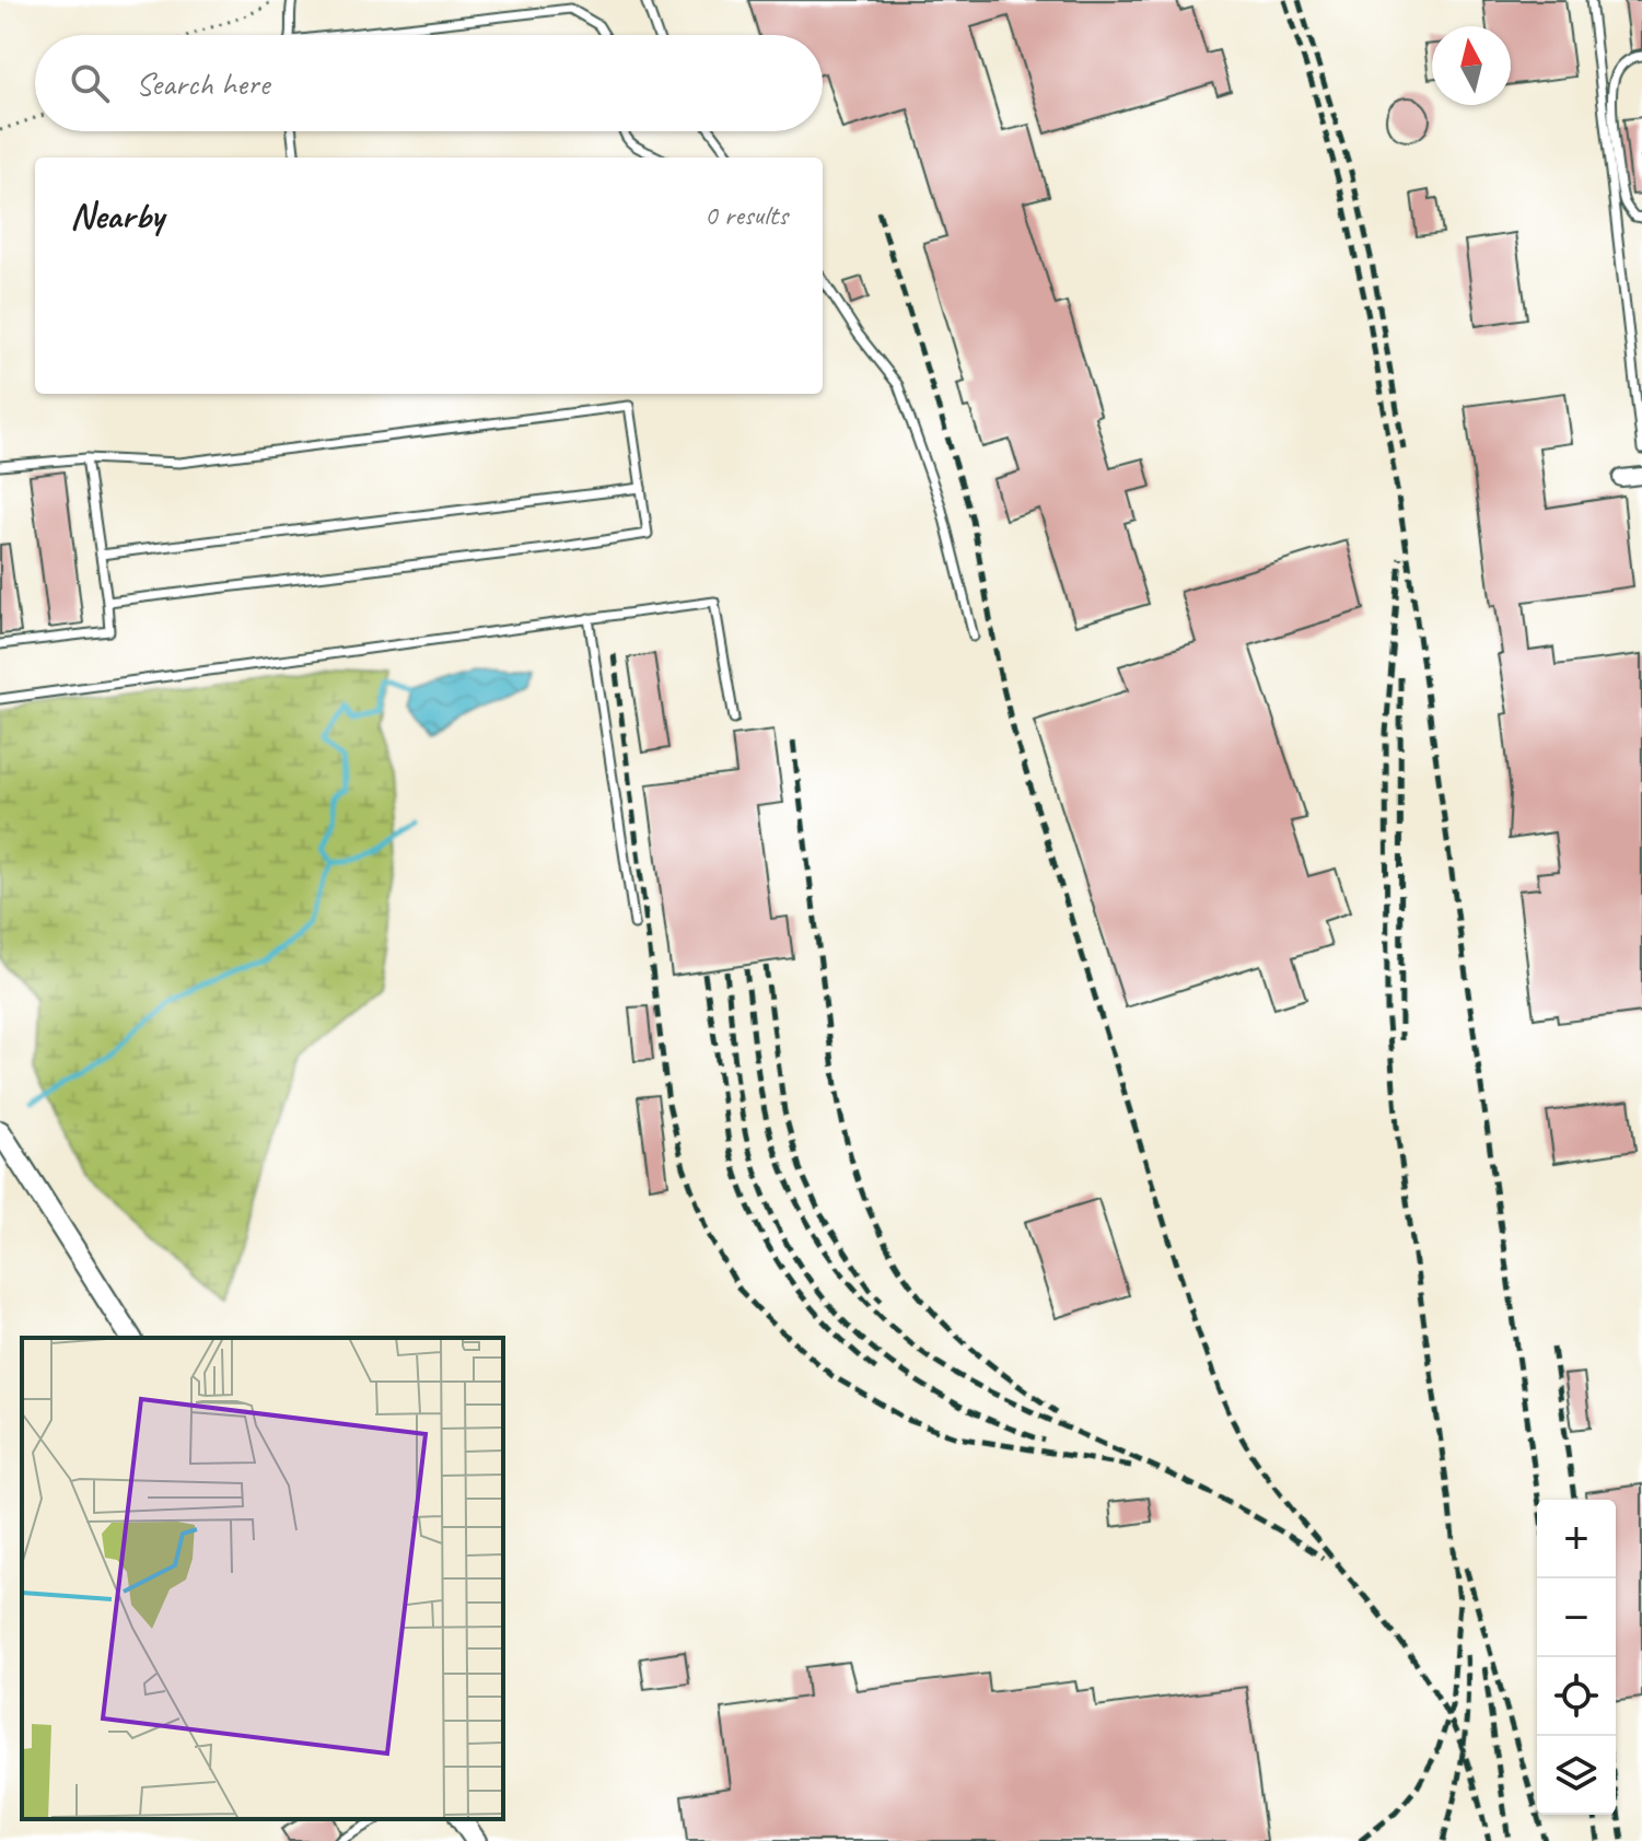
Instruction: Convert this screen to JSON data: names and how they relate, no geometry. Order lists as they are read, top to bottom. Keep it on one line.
{"north":"top","page":{"search":"Search here","heading":["Nearby","0 results"],"map_buttons":["+","−"]}}
